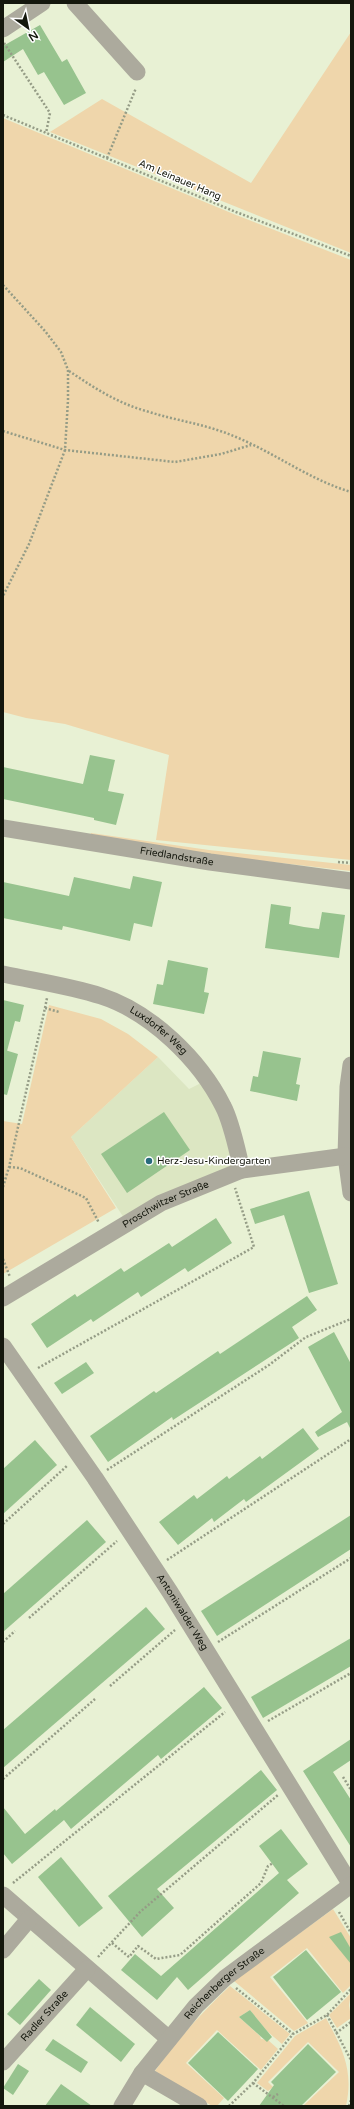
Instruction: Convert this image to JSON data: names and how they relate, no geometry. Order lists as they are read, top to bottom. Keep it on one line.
{"streets":{"street":["Friedlandstraße","Luxdorfer Weg","Proschwitzer Straße","Antoniwalder Weg","Reichenberger Straße","Radler Straße"],"path":["Am Leinauer Hang"]},"crossings":[["Luxdorfer Weg","Proschwitzer Straße"],["Antoniwalder Weg","Reichenberger Straße"]],"places":["Herz-Jesu-Kindergarten"],"north":"bottom right"}
